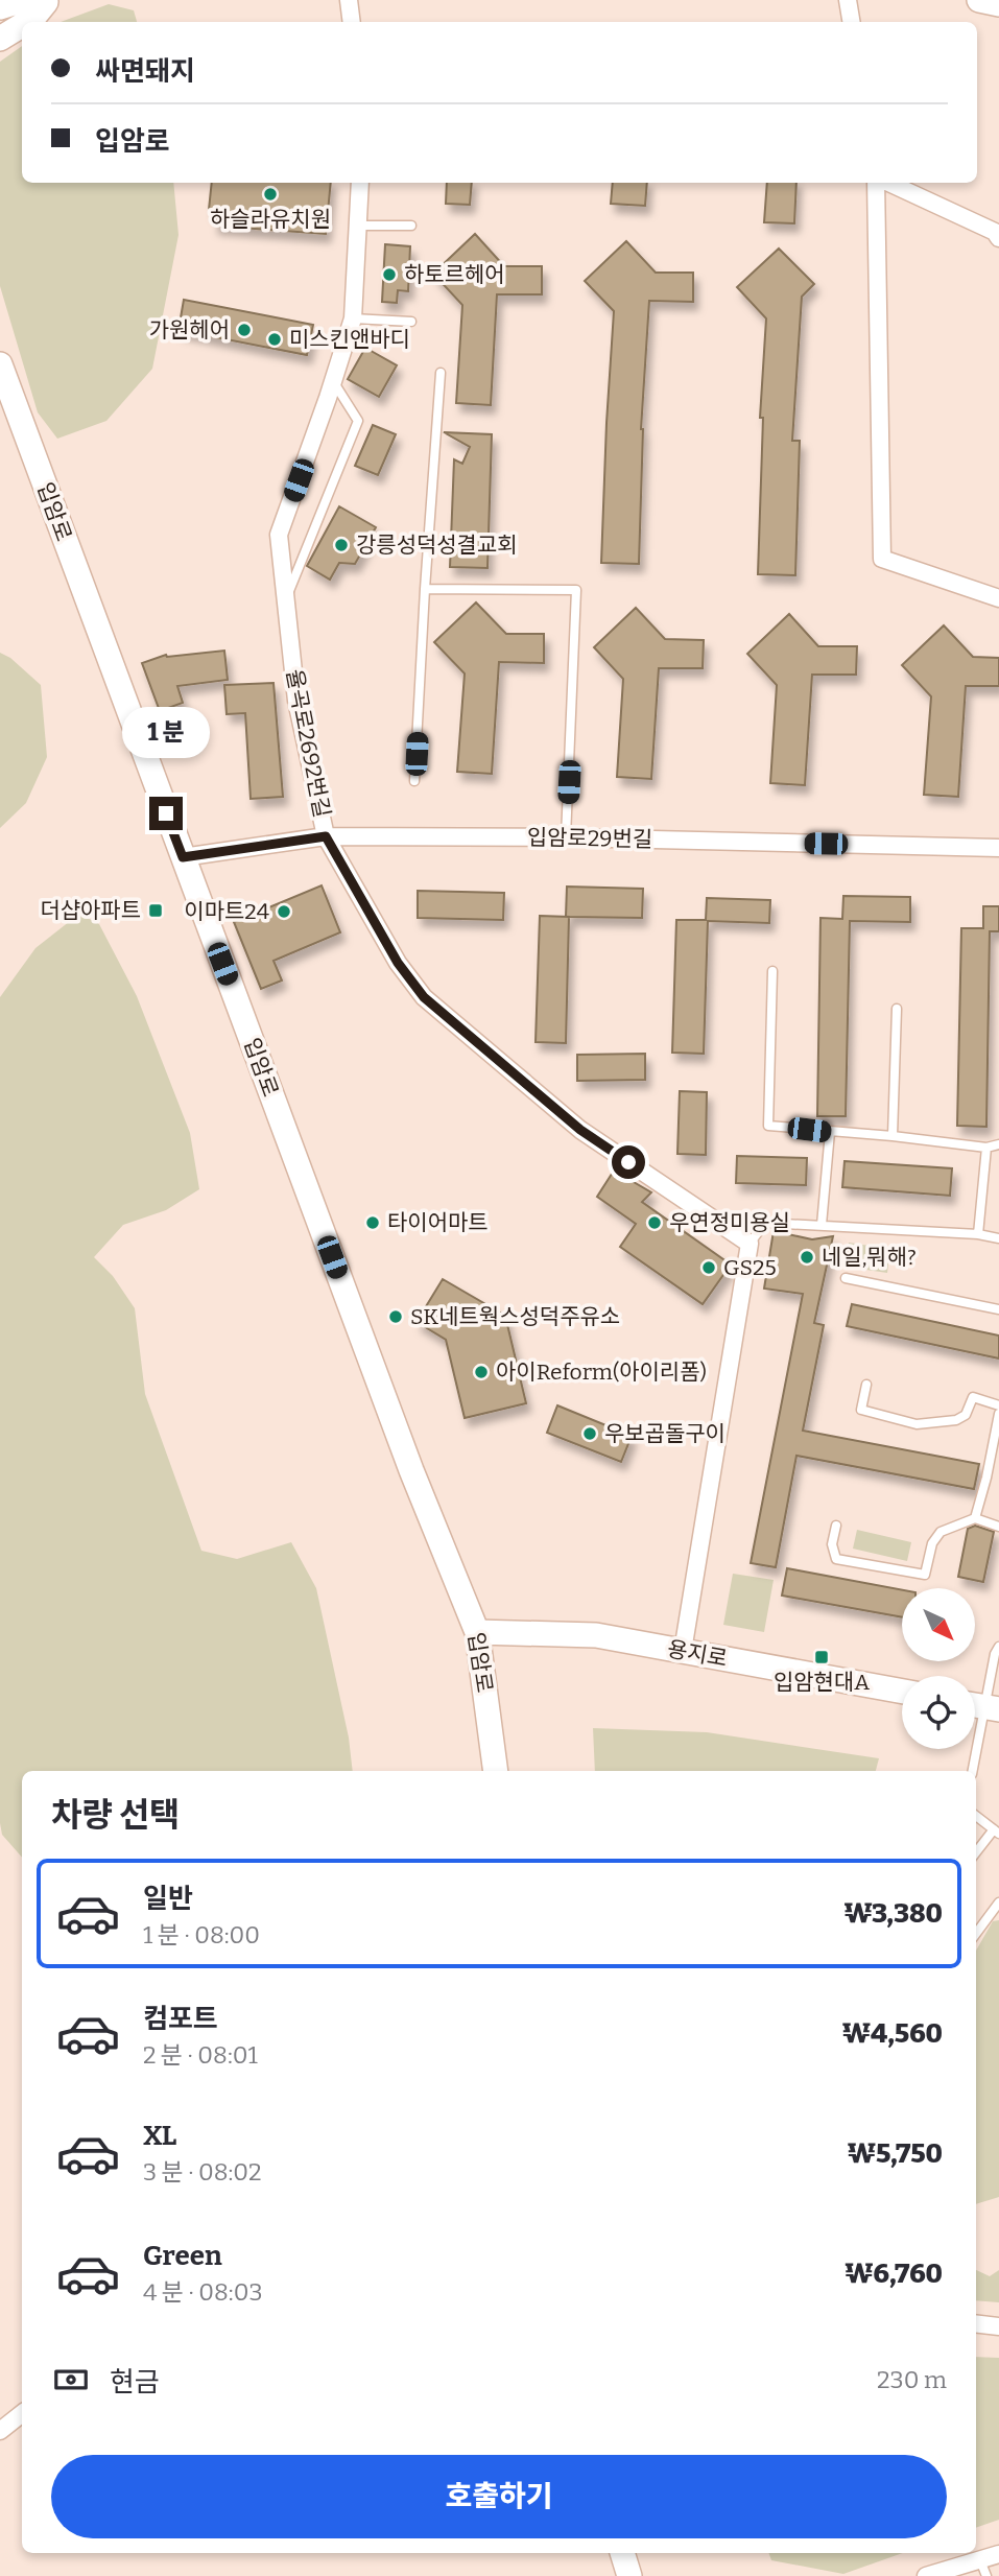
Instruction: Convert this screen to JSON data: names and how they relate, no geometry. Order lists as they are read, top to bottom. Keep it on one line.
{"streets":{"street":["입암로","율곡로2692번길","입암로29번길","용지로"]},"crossings":[["입암로","입암로29번길"],["입암로","용지로"],["율곡로2692번길","입암로29번길"]],"places":{"other":["하슬라유치원","하토르헤어","가원헤어","미스킨앤바디","강릉성덕성결교회","이마트24","타이어마트","우연정미용실","네일,뭐해?","GS25","SK네트웍스성덕주유소","아이Reform(아이리폼)","우보곱돌구이"],"transit":["더샵아파트","입암현대A"]},"north":"bottom right","page":{"banner":["싸면돼지","입암로"],"bubble":"1 분","heading":"차량 선택","list":[{"name":"일반","note":"1 분 · 08:00","value":"₩3,380"},{"name":"컴포트","note":"2 분 · 08:01","value":"₩4,560"},{"name":"XL","note":"3 분 · 08:02","value":"₩5,750"},{"name":"Green","note":"4 분 · 08:03","value":"₩6,760"}],"pay":["현금","230 m"],"buttons":"호출하기"}}
